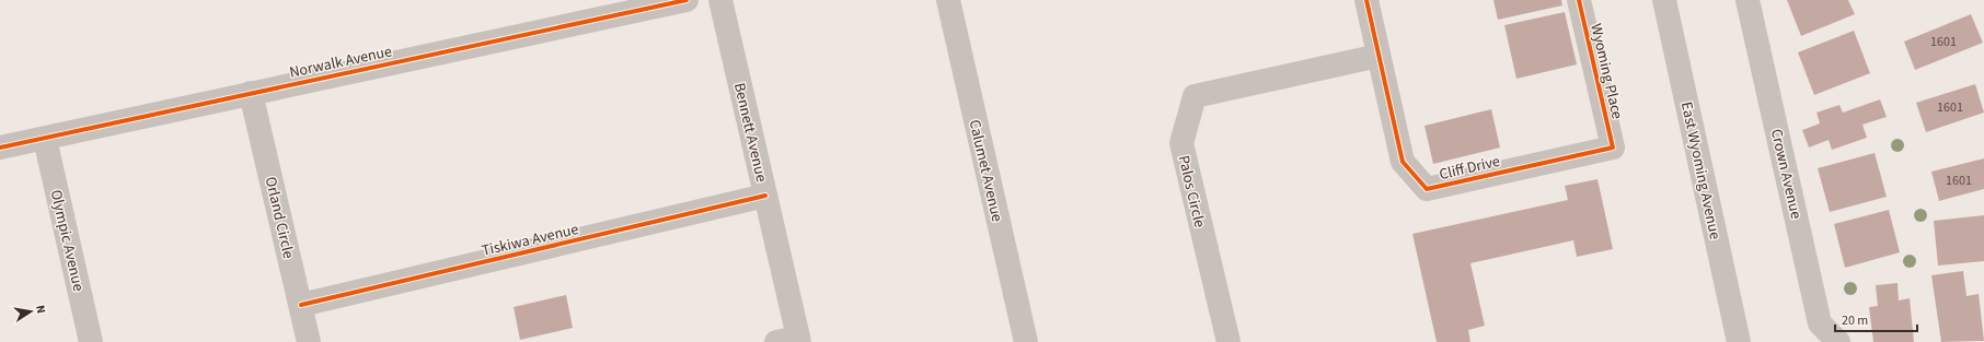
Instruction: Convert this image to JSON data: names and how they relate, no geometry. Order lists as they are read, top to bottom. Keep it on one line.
{"streets":{"street":["Norwalk Avenue","Wyoming Place","Bennett Avenue","Cliff Drive","Calumet Avenue","East Wyoming Avenue","Crown Avenue","Palos Circle","Orland Circle","Tiskiwa Avenue","Olympic Avenue"]},"crossings":[["Norwalk Avenue","Orland Circle"],["Norwalk Avenue","Olympic Avenue"],["Wyoming Place","Cliff Drive"],["Bennett Avenue","Tiskiwa Avenue"],["Cliff Drive","Palos Circle"],["Orland Circle","Tiskiwa Avenue"]],"house_numbers":["1601","1601","1601"],"scale_bar":"20 m","north":"right"}
